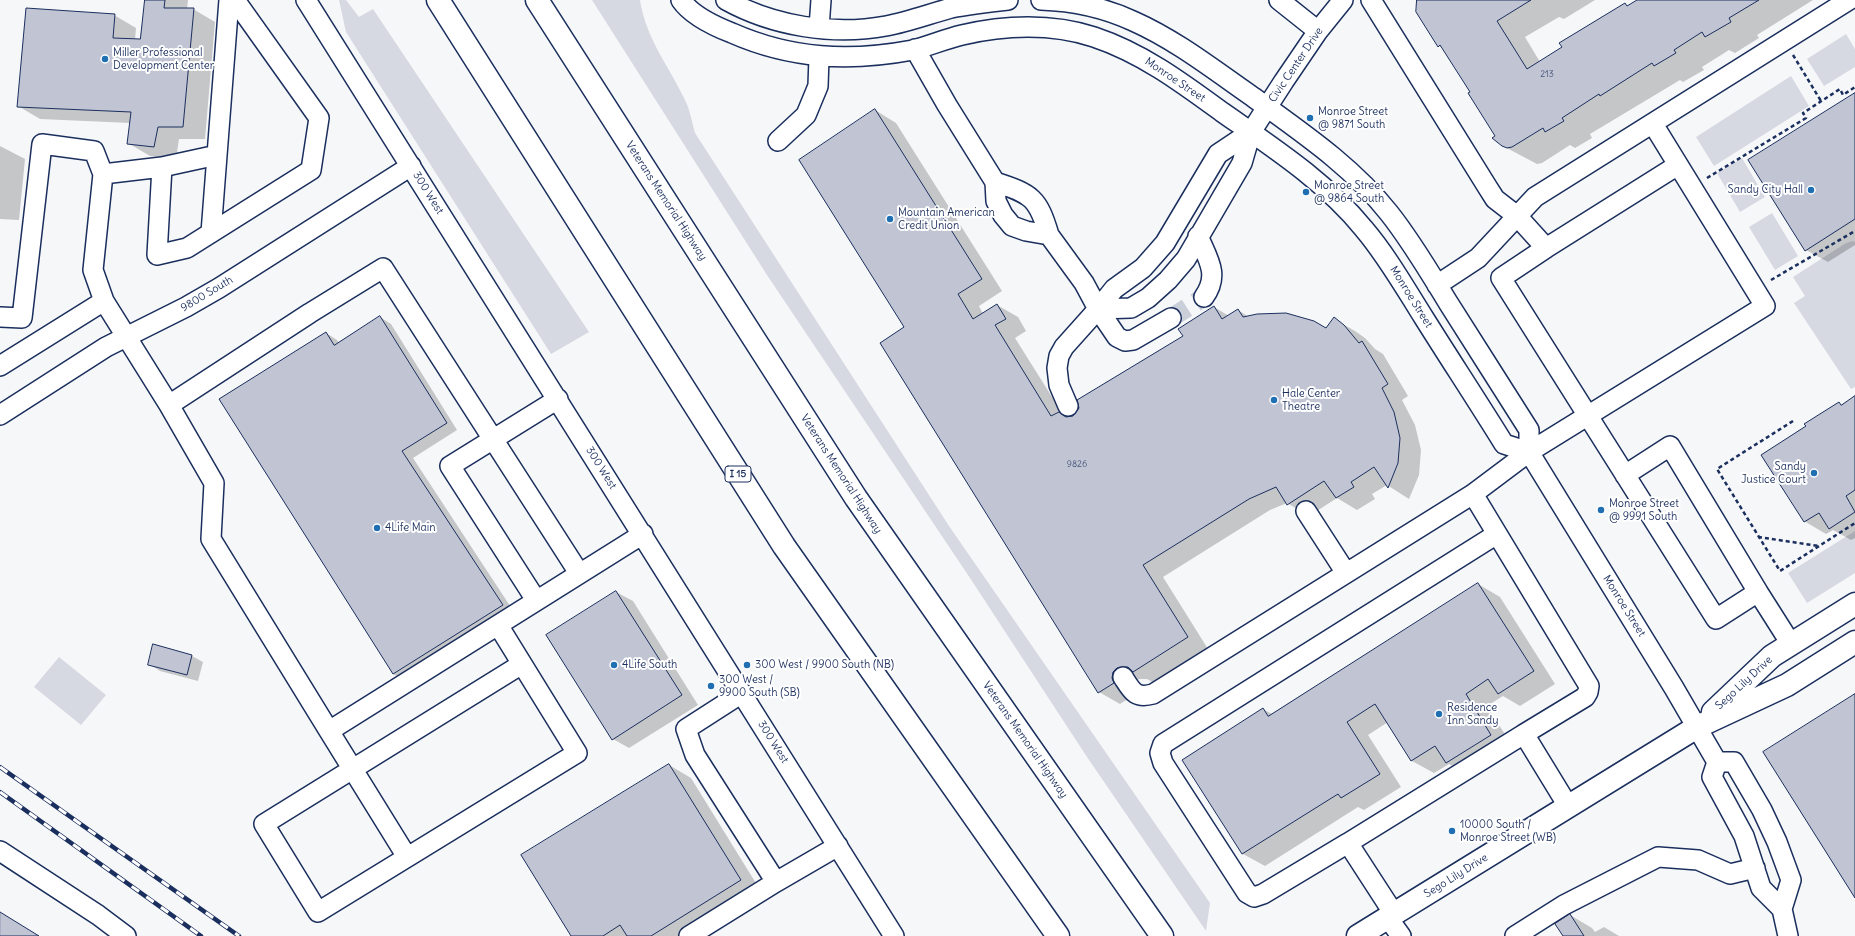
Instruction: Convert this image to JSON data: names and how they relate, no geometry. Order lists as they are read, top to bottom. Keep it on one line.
{"streets":{"main road":["Veterans Memorial Highway","I 15","Sego Lily Drive"],"street":["Civic Center Drive","Monroe Street","300 West","9800 South"]},"crossings":[["Civic Center Drive","Monroe Street"],["Monroe Street","Sego Lily Drive"],["300 West","9800 South"]],"places":["Miller Professional Development Center","Monroe Street @ 9871 South","Sandy City Hall","Monroe Street @ 9864 South","Mountain American Credit Union","Hale Center Theatre","Sandy Justice Court","Monroe Street @ 9991 South","4Life Main","4Life South","300 West / 9900 South (NB)","300 West / 9900 South (SB)","Residence Inn Sandy","10000 South / Monroe Street (WB)"],"house_numbers":["213","9826"]}
